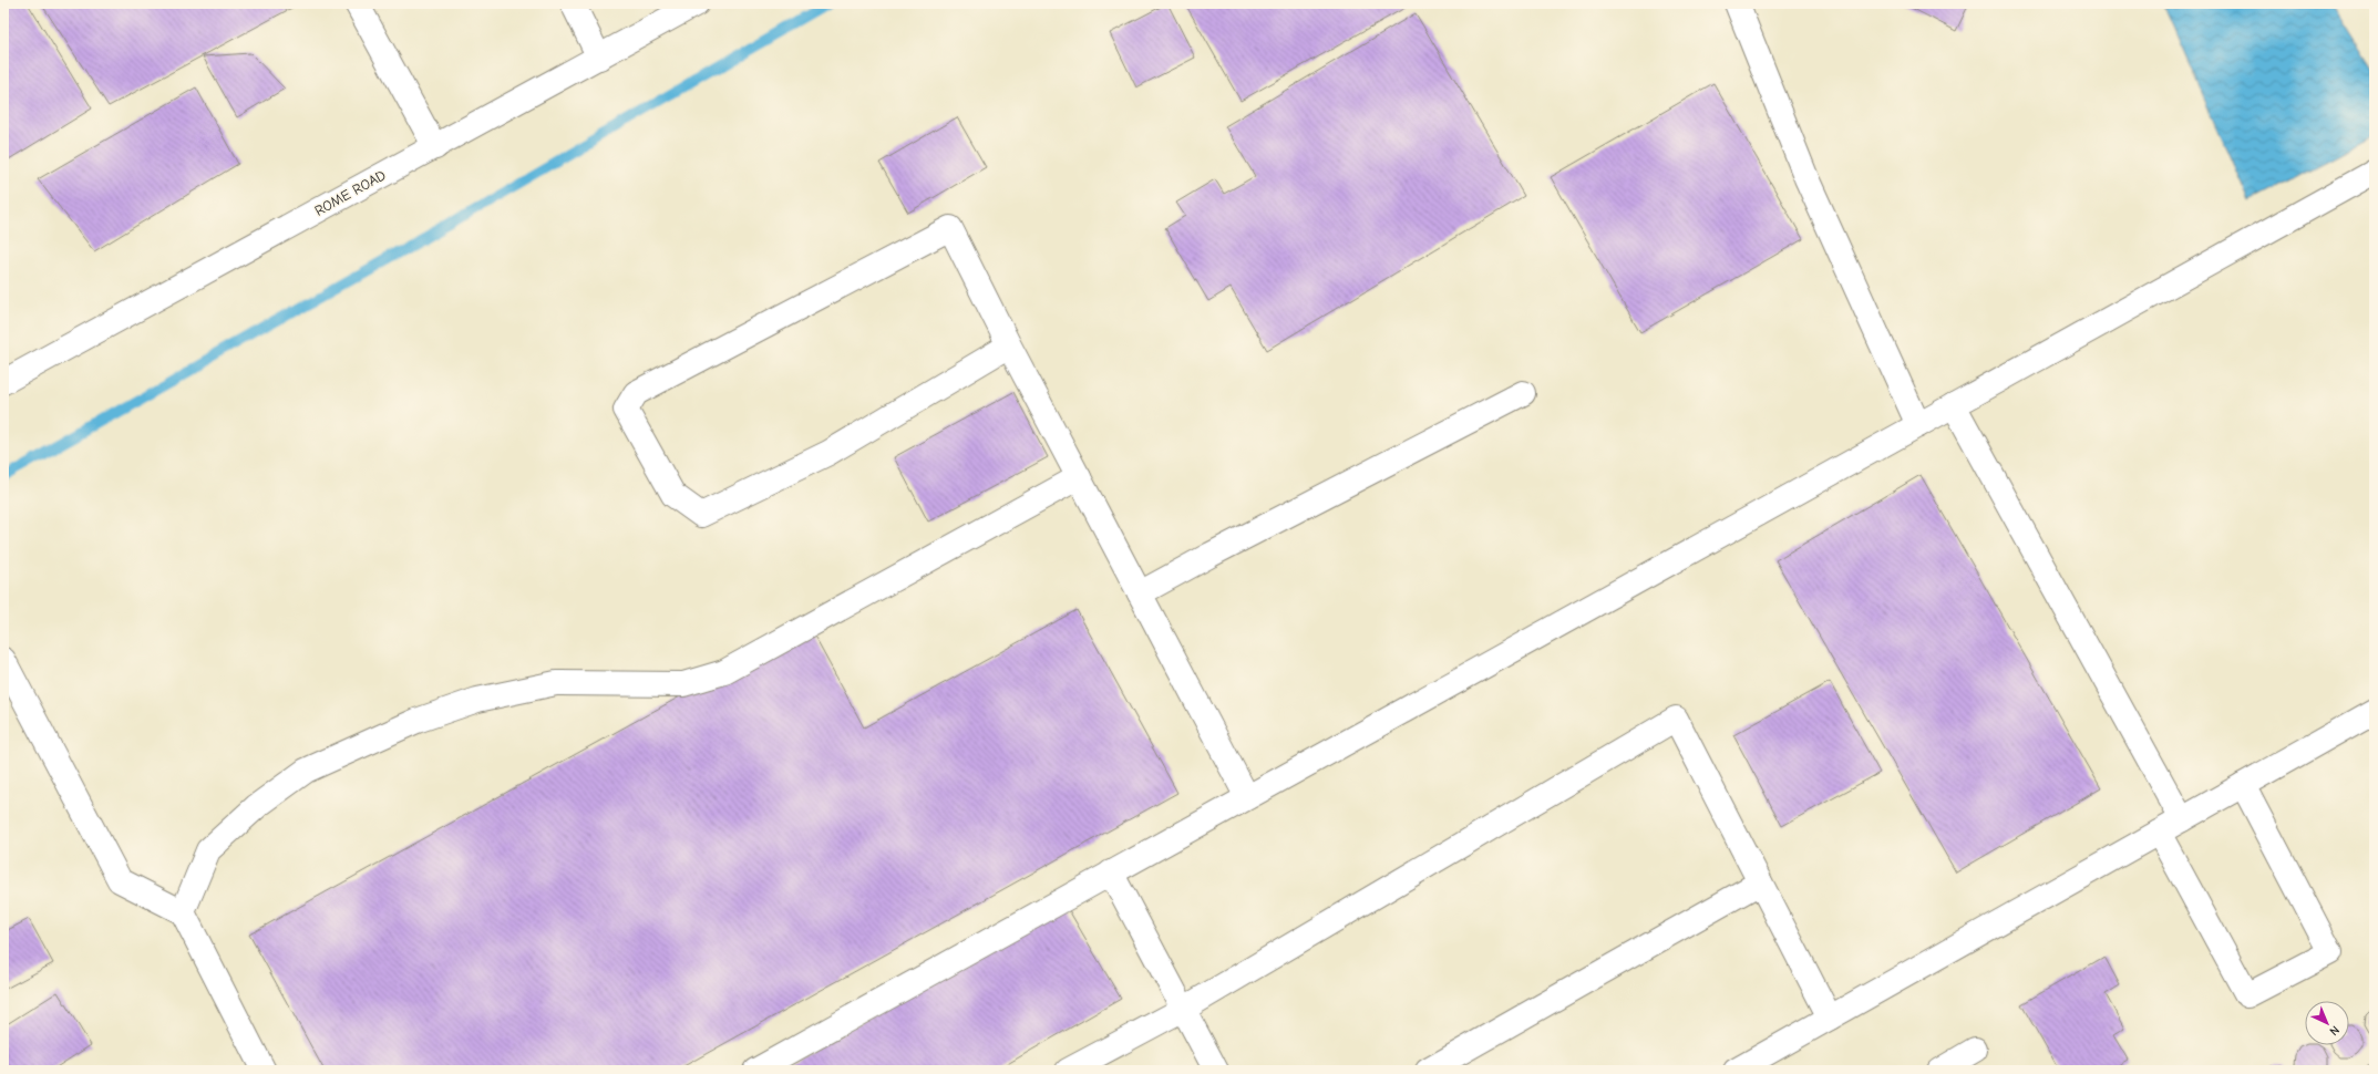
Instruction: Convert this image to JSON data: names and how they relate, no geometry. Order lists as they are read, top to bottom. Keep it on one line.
{"streets":{"lane":["ROME ROAD"]},"north":"bottom right"}
